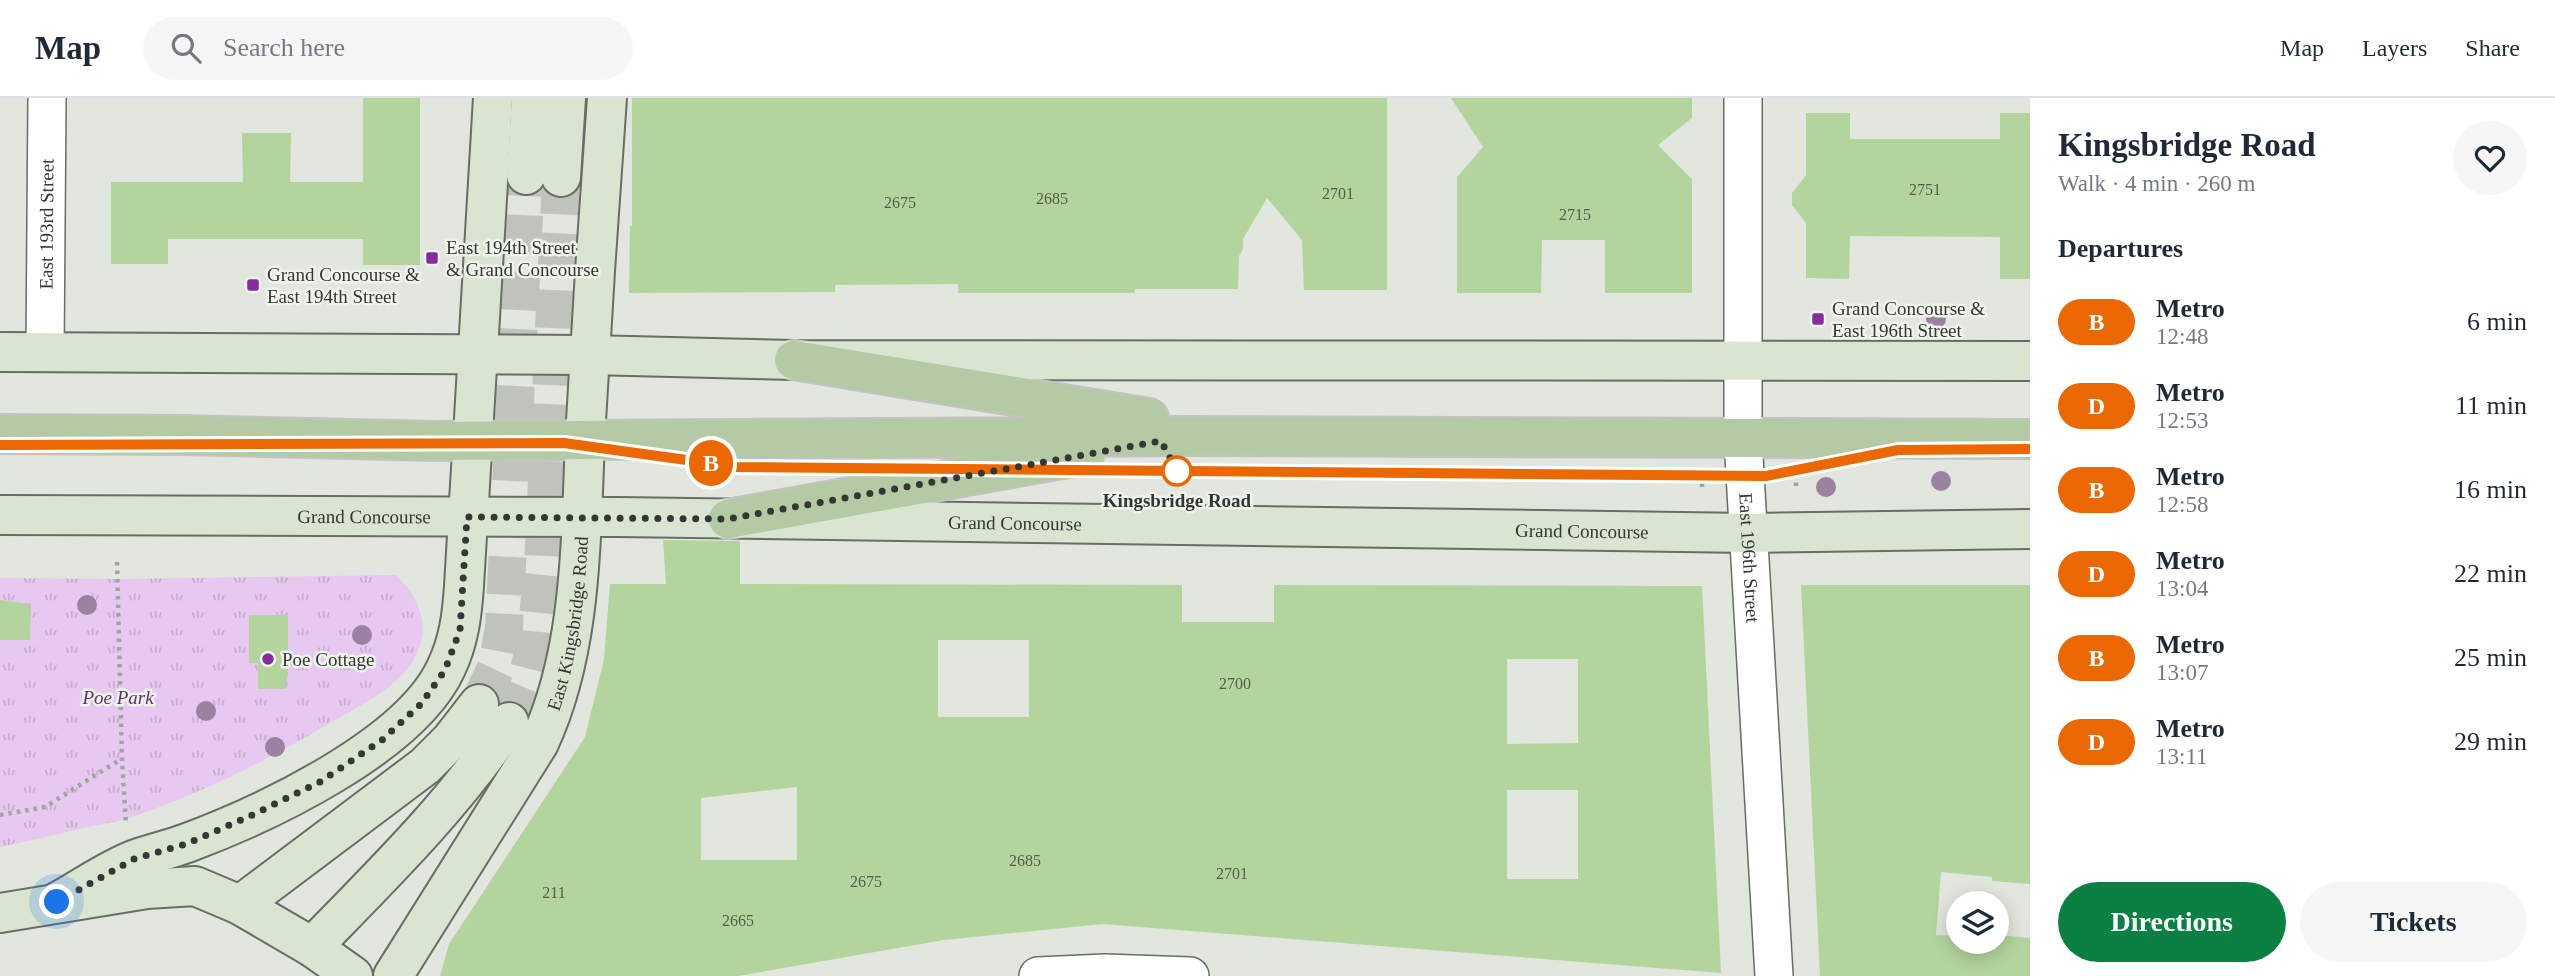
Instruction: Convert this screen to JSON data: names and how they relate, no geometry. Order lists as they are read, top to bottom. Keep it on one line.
{"streets":{"street":["East 193rd Street","Grand Concourse","East 196th Street","East Kingsbridge Road"]},"crossings":[["Grand Concourse","East 196th Street"],["Grand Concourse","East Kingsbridge Road"]],"parks":["Poe Park"],"places":{"transit":["East 194th Street & Grand Concourse","Grand Concourse & East 194th Street","Grand Concourse & East 196th Street"],"other":["Kingsbridge Road","Poe Cottage"]},"lines":["metro line B"],"house_numbers":["2751","2701","2685","2675","2715","2700","2685","2701","2675","211","2665"],"page":{"header":"Map","search":"Search here","nav":["Map","Layers","Share"],"on_map":"B","heading":[["Kingsbridge Road","Walk · 4 min · 260 m"],"Departures"],"list":[{"mark":"B","name":"Metro","note":"12:48","value":"6 min"},{"mark":"D","name":"Metro","note":"12:53","value":"11 min"},{"mark":"B","name":"Metro","note":"12:58","value":"16 min"},{"mark":"D","name":"Metro","note":"13:04","value":"22 min"},{"mark":"B","name":"Metro","note":"13:07","value":"25 min"},{"mark":"D","name":"Metro","note":"13:11","value":"29 min"}],"buttons":["Directions","Tickets"]}}
